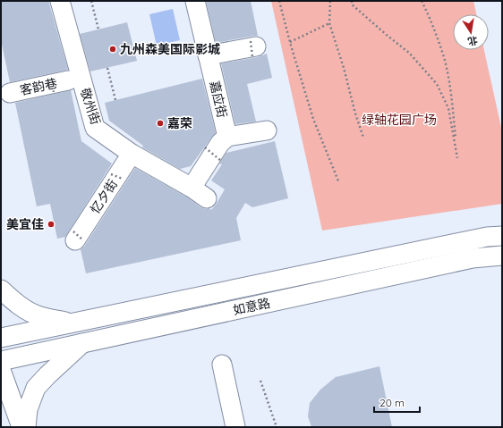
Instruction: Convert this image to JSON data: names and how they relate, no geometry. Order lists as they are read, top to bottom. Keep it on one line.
{"streets":{"street":["客韵巷","嘉应街","敬州街","忆夕街","如意路"]},"crossings":[["敬州街","忆夕街"]],"parks":["绿轴花园广场"],"places":["九州森美国际影城","嘉荣","美宜佳"],"scale_bar":"20 m","north":"bottom"}
